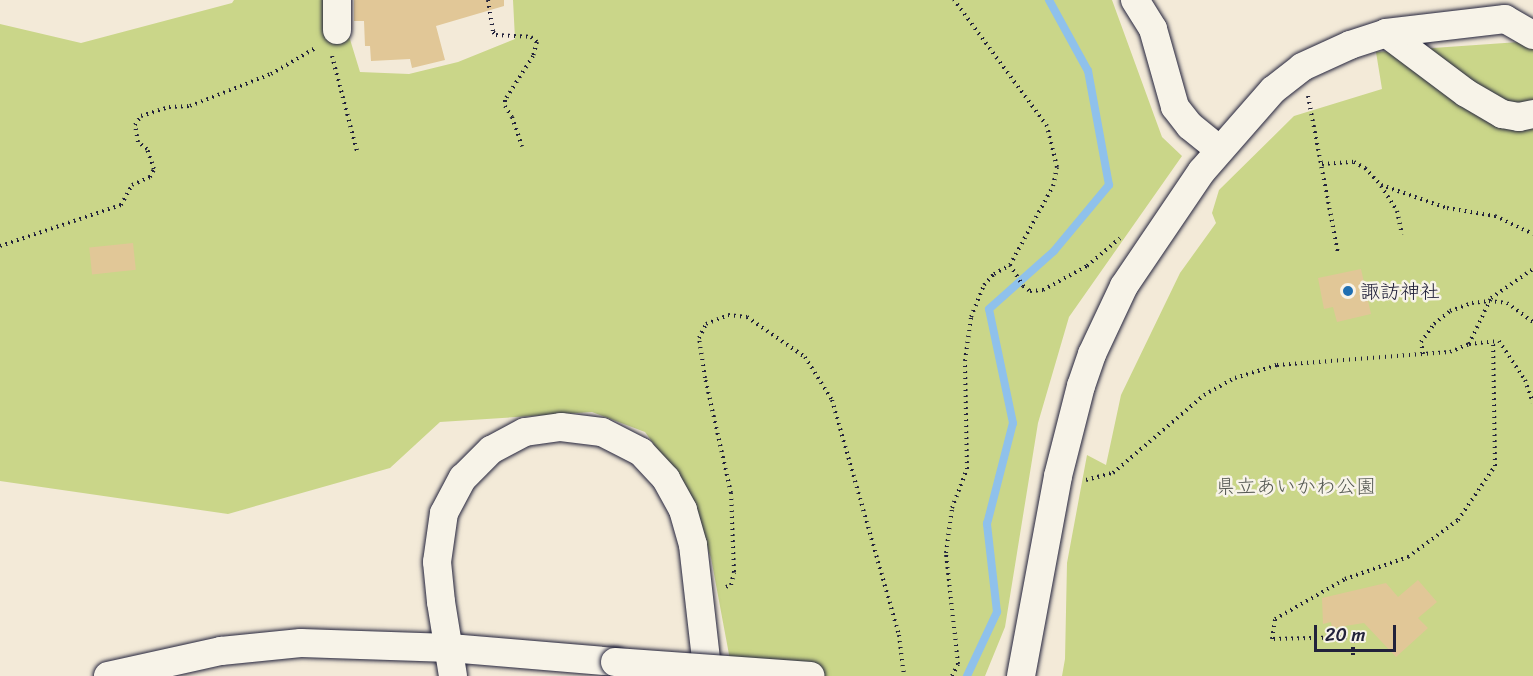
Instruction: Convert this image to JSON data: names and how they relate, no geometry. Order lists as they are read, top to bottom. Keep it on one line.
{"parks":["県立あいかわ公園"],"places":["諏訪神社"],"scale_bar":"20 m"}
